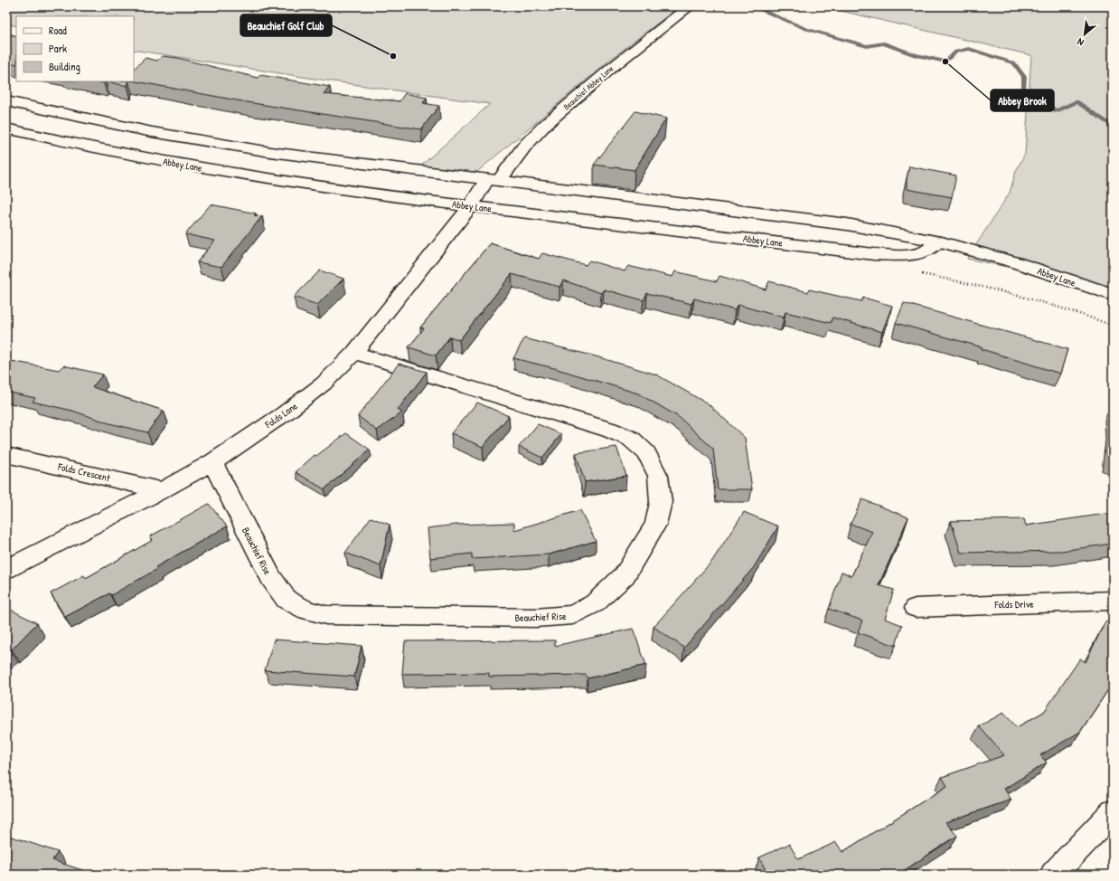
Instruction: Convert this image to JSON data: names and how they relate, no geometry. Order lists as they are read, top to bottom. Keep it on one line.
{"streets":{"street":["Beauchief Abbey Lane","Abbey Lane","Folds Lane","Folds Crescent","Beauchief Rise","Folds Drive"]},"crossings":[["Beauchief Abbey Lane","Abbey Lane"],["Beauchief Abbey Lane","Folds Lane"],["Abbey Lane","Folds Lane"],["Folds Lane","Folds Crescent"],["Folds Lane","Beauchief Rise"]],"places":["Beauchief Golf Club","Abbey Brook"],"legend":["Road","Park","Building"],"north":"bottom left"}
